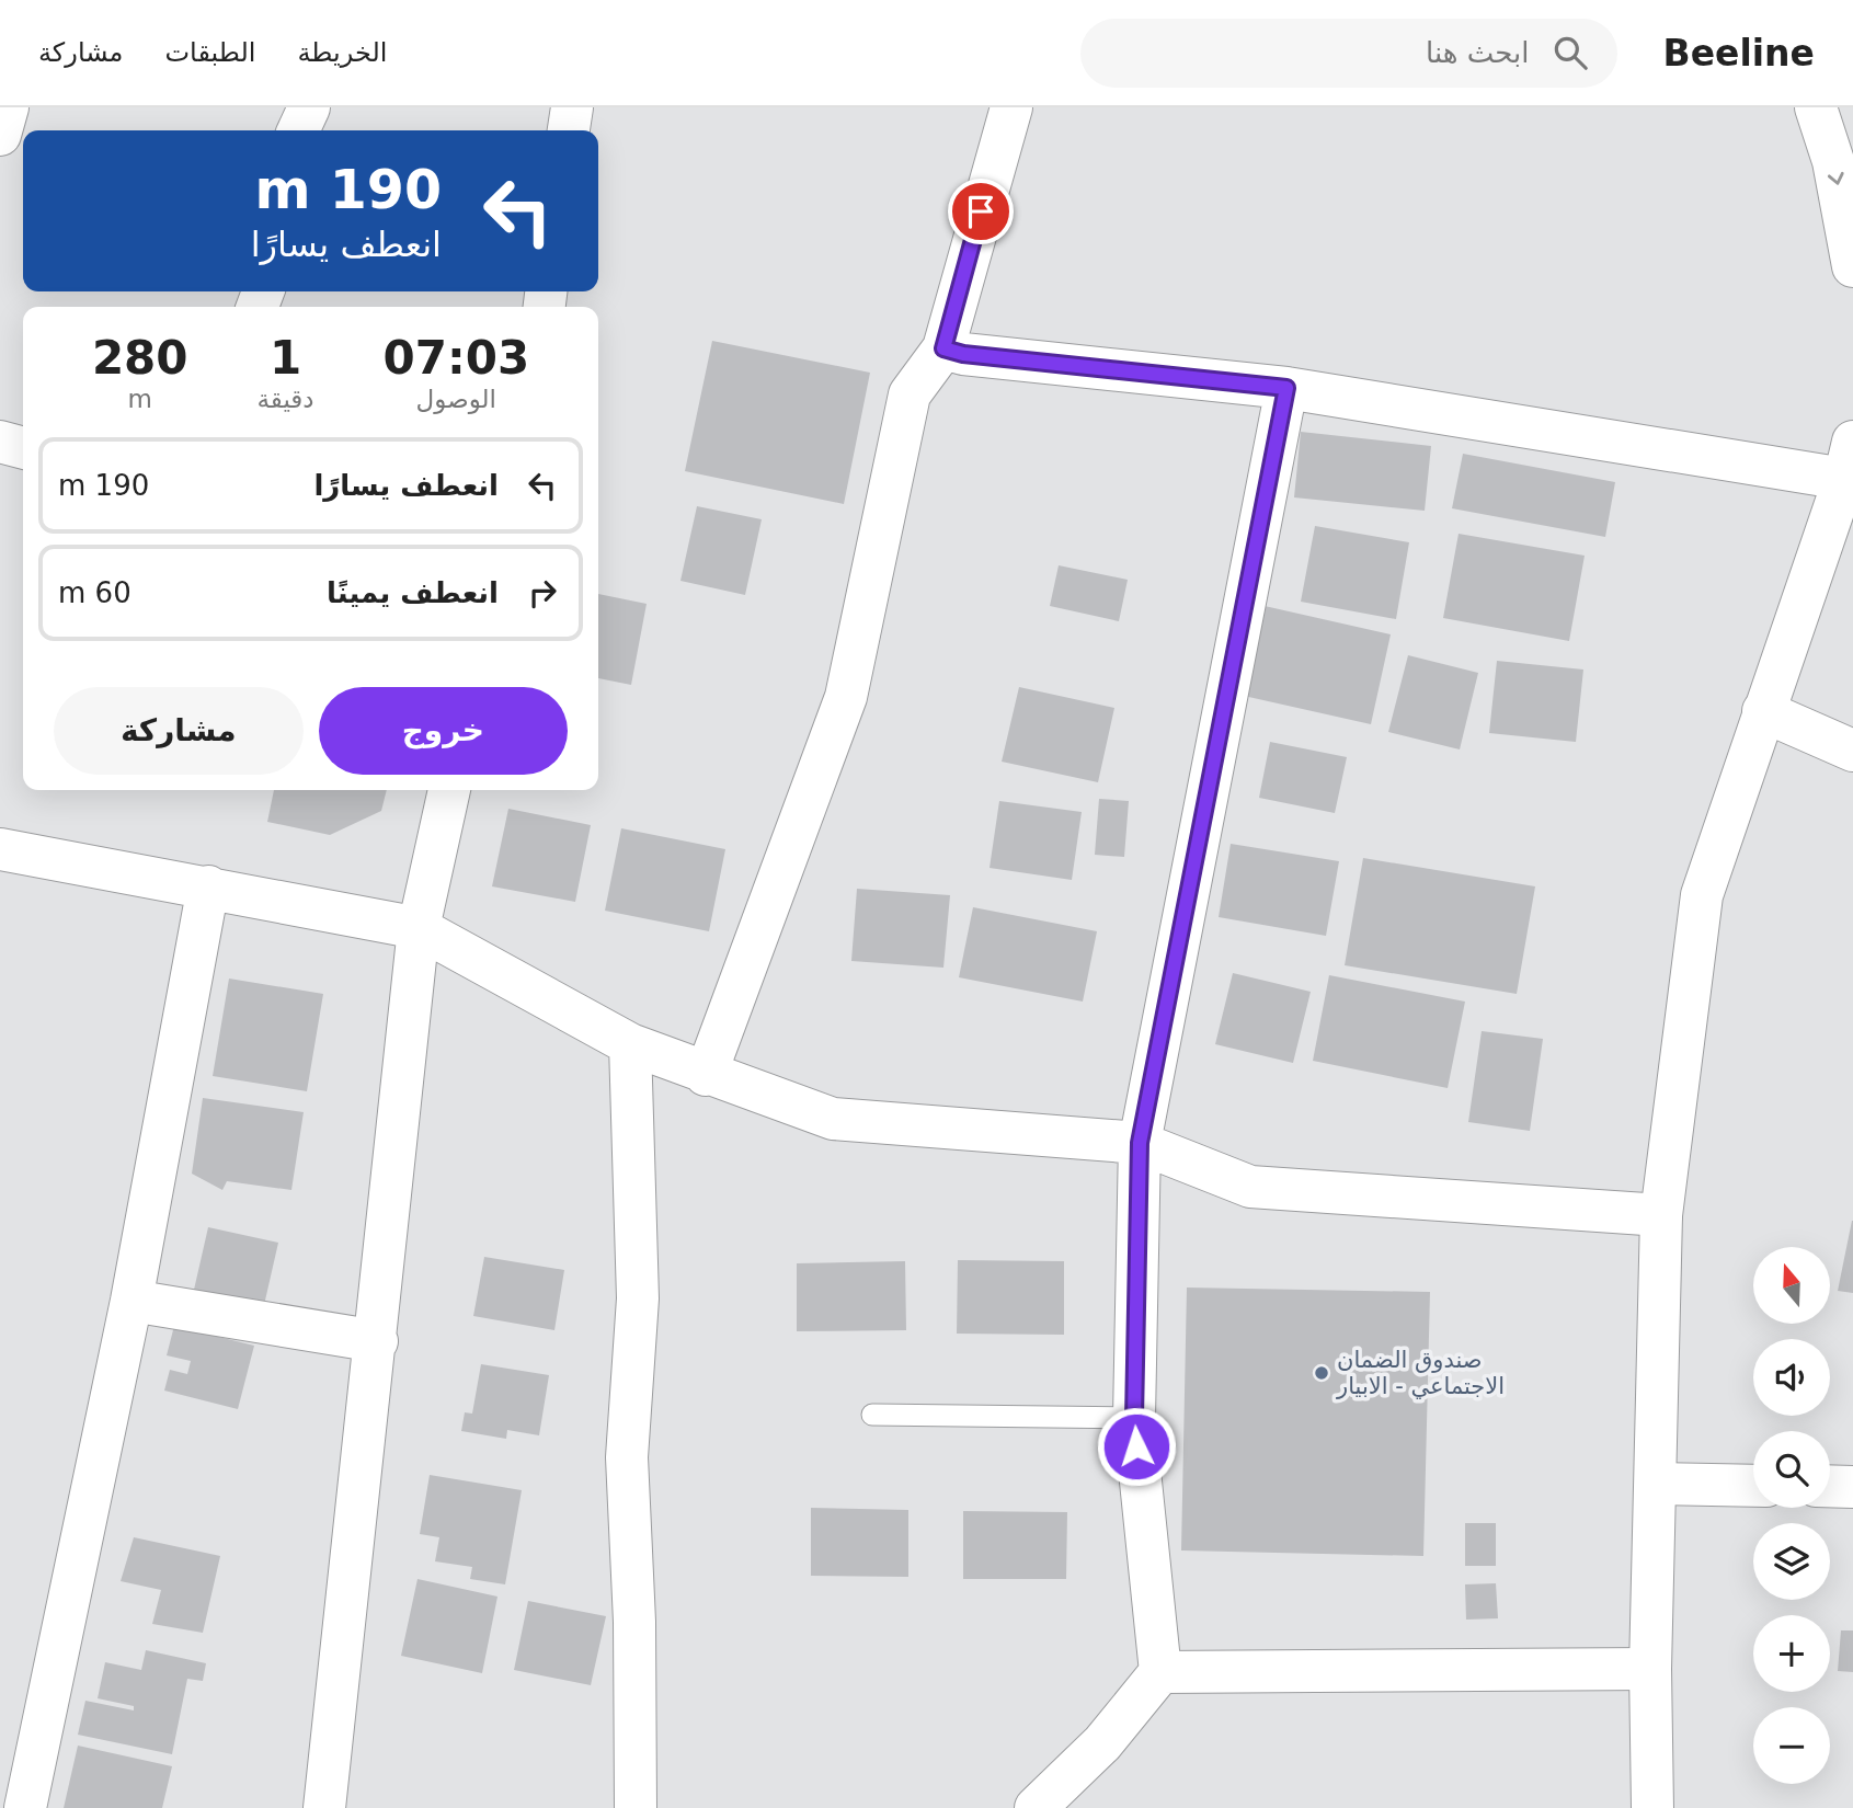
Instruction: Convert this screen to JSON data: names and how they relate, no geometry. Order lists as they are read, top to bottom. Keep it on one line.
{"places":["صندوق الضمان الاجتماعي - الابيار"],"north":"top","page":{"header":"Beeline","search":"ابحث هنا","nav":["الخريطة","الطبقات","مشاركة"],"turn":["190 m","انعطف يسارًا"],"eta":["07:03","الوصول","1","دقيقة","280","m"],"list":[{"name":"انعطف يسارًا","value":"190 m"},{"name":"انعطف يمينًا","value":"60 m"}],"buttons":["خروج","مشاركة"],"map_buttons":["+","−"]}}
